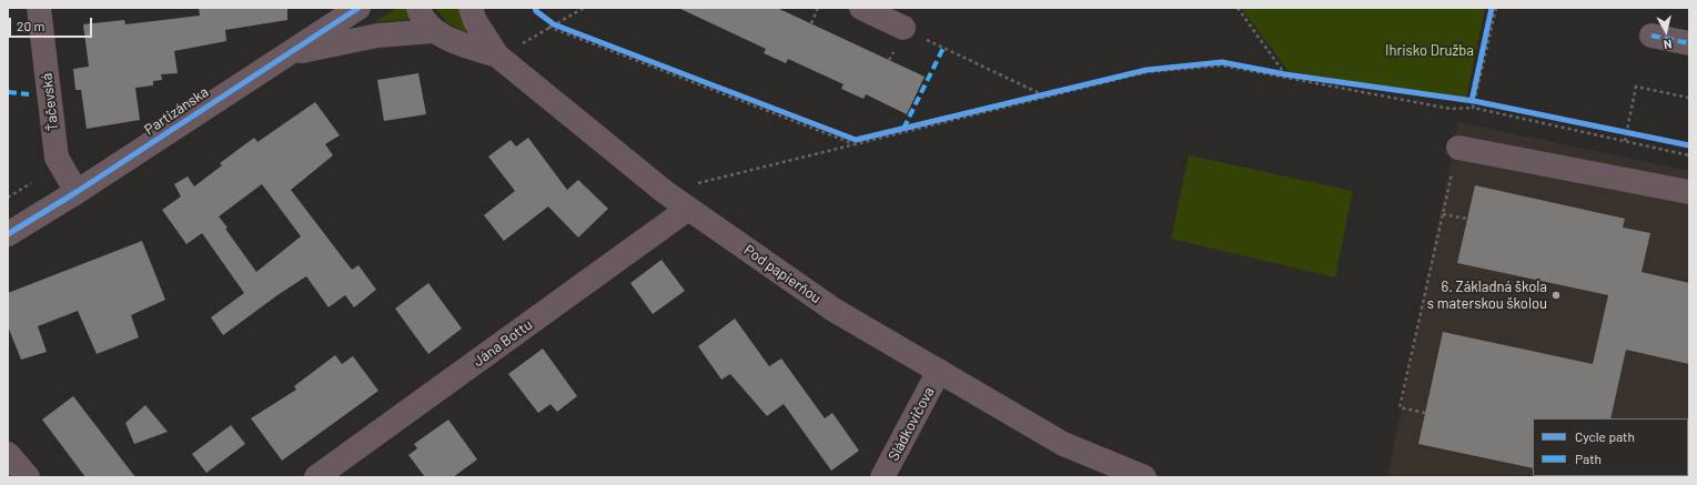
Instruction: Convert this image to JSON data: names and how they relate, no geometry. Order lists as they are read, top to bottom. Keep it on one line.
{"streets":{"street":["Ťačevská","Partizánska","Pod papierňou","Jána Bottu","Sládkovičova"]},"crossings":[["Ťačevská","Partizánska"],["Pod papierňou","Jána Bottu"],["Pod papierňou","Sládkovičova"]],"parks":["Ihrisko Družba"],"places":["6. Základná škola s materskou školou"],"legend":["Cycle path","Path"],"scale_bar":"20 m","north":"bottom"}
